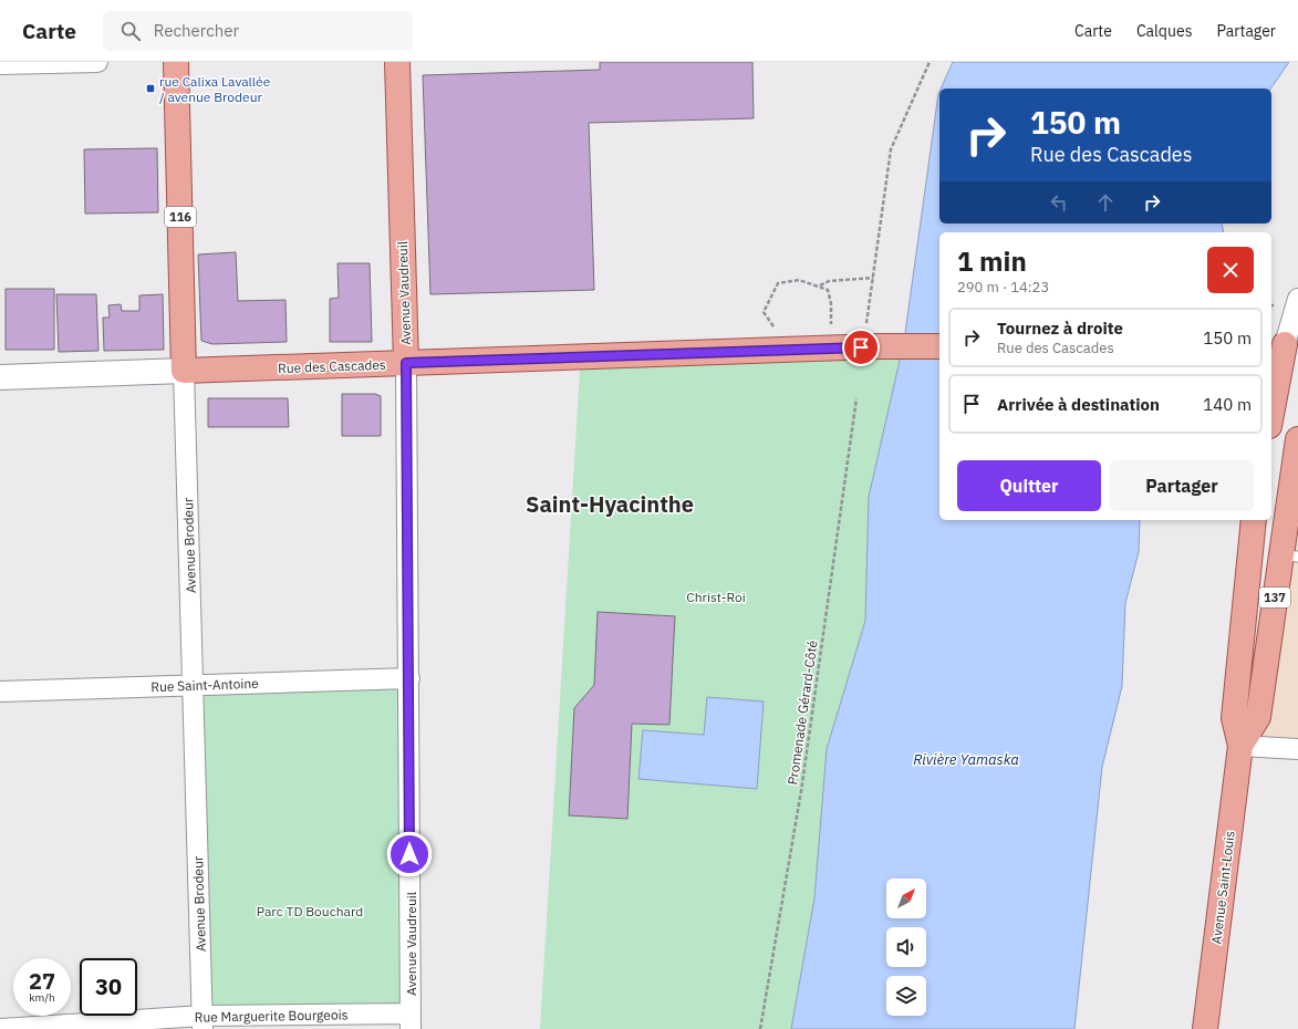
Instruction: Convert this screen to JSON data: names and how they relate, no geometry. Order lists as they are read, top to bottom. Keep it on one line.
{"streets":{"main road":["116","Avenue Vaudreuil","Rue des Cascades","Avenue Brodeur","137","Avenue Saint-Louis"],"street":["Rue Saint-Antoine","Rue Marguerite Bourgeois"],"path":["Promenade Gérard-Côté"]},"crossings":[["Avenue Vaudreuil","Rue des Cascades"],["Avenue Vaudreuil","Rue Saint-Antoine"],["Avenue Vaudreuil","Rue Marguerite Bourgeois"],["Rue des Cascades","Avenue Brodeur"],["Avenue Brodeur","Rue Saint-Antoine"],["Avenue Brodeur","Rue Marguerite Bourgeois"]],"districts":["Saint-Hyacinthe"],"water":["Rivière Yamaska"],"parks":["Christ-Roi","Parc TD Bouchard"],"places":{"transit":["rue Calixa Lavallée / avenue Brodeur"]},"north":"top right","page":{"header":"Carte","search":"Rechercher","nav":["Carte","Calques","Partager"],"turn":["150 m","Rue des Cascades"],"heading":["1 min","290 m · 14:23"],"list":[{"name":"Tournez à droite","note":"Rue des Cascades","value":"150 m"},{"name":"Arrivée à destination","value":"140 m"}],"buttons":["Quitter","Partager"],"speed":"27 km/h","limit":"30"}}
